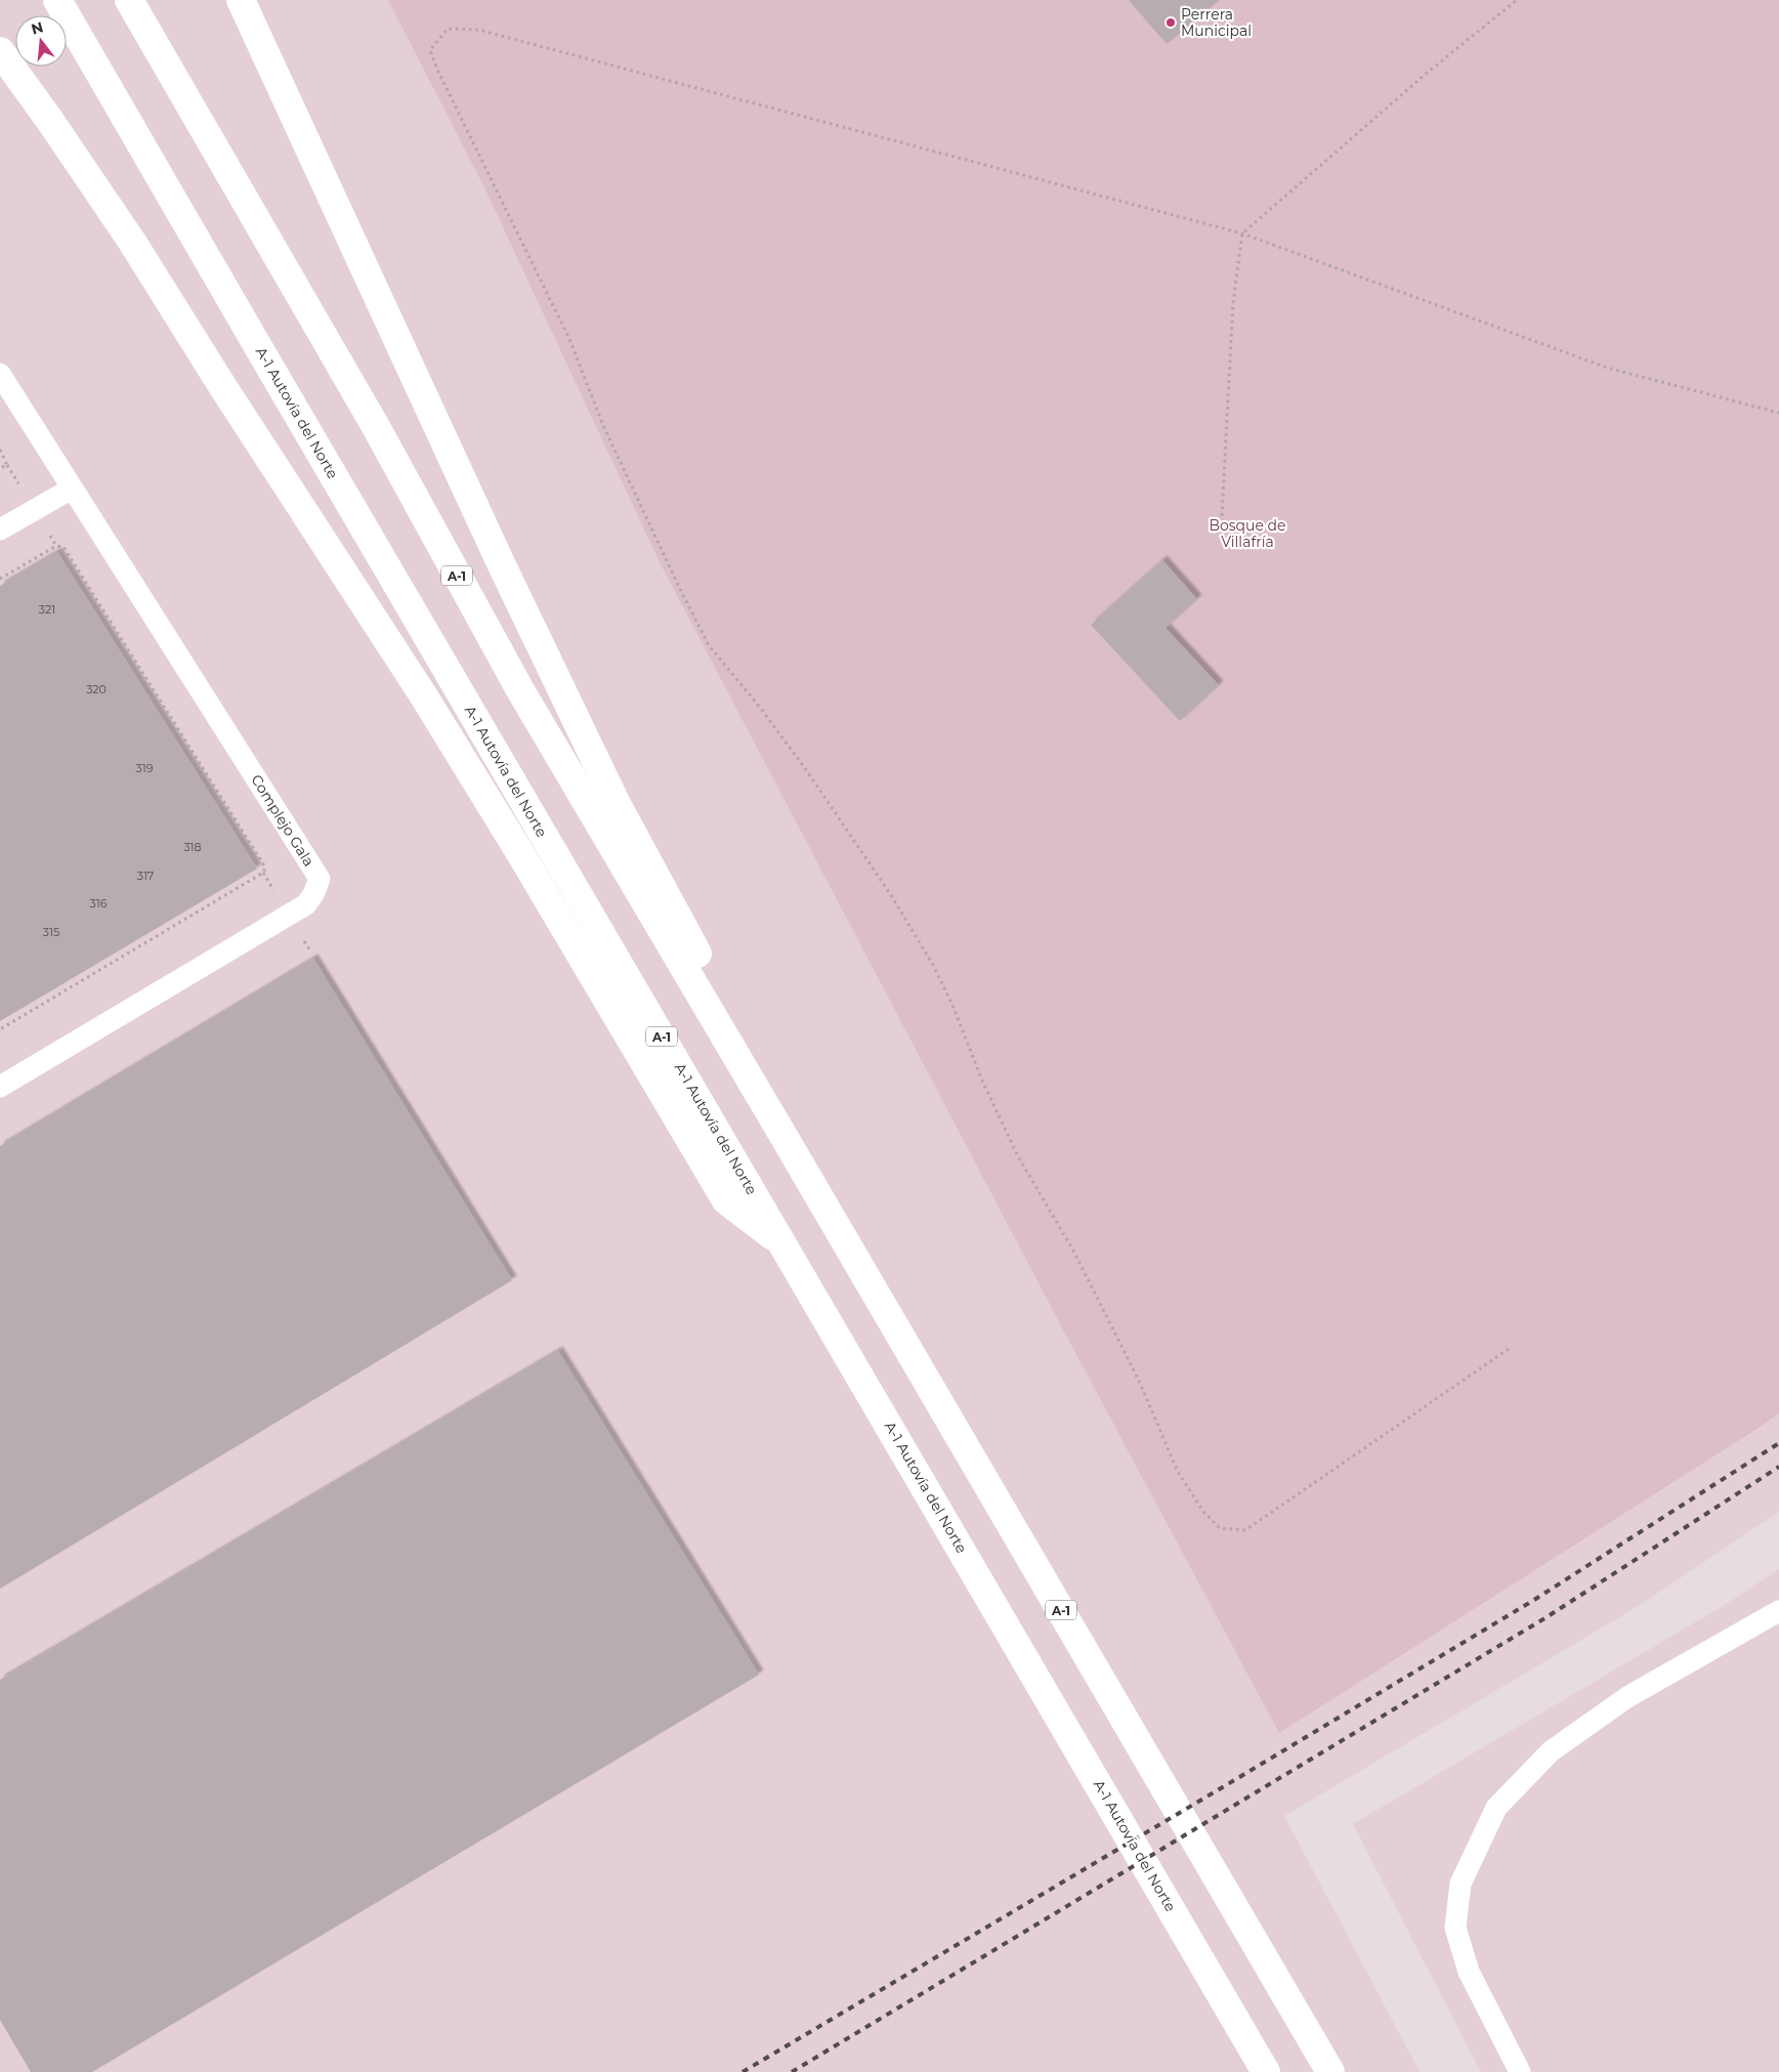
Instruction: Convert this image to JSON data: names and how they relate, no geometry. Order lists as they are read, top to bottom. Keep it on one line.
{"streets":{"highway":["A-1 Autovía del Norte","A-1"],"lane":["Complejo Gala"]},"parks":["Bosque de Villafría"],"places":["Perrera Municipal"],"house_numbers":["321","320","319","318","317","316","315"],"north":"top"}
